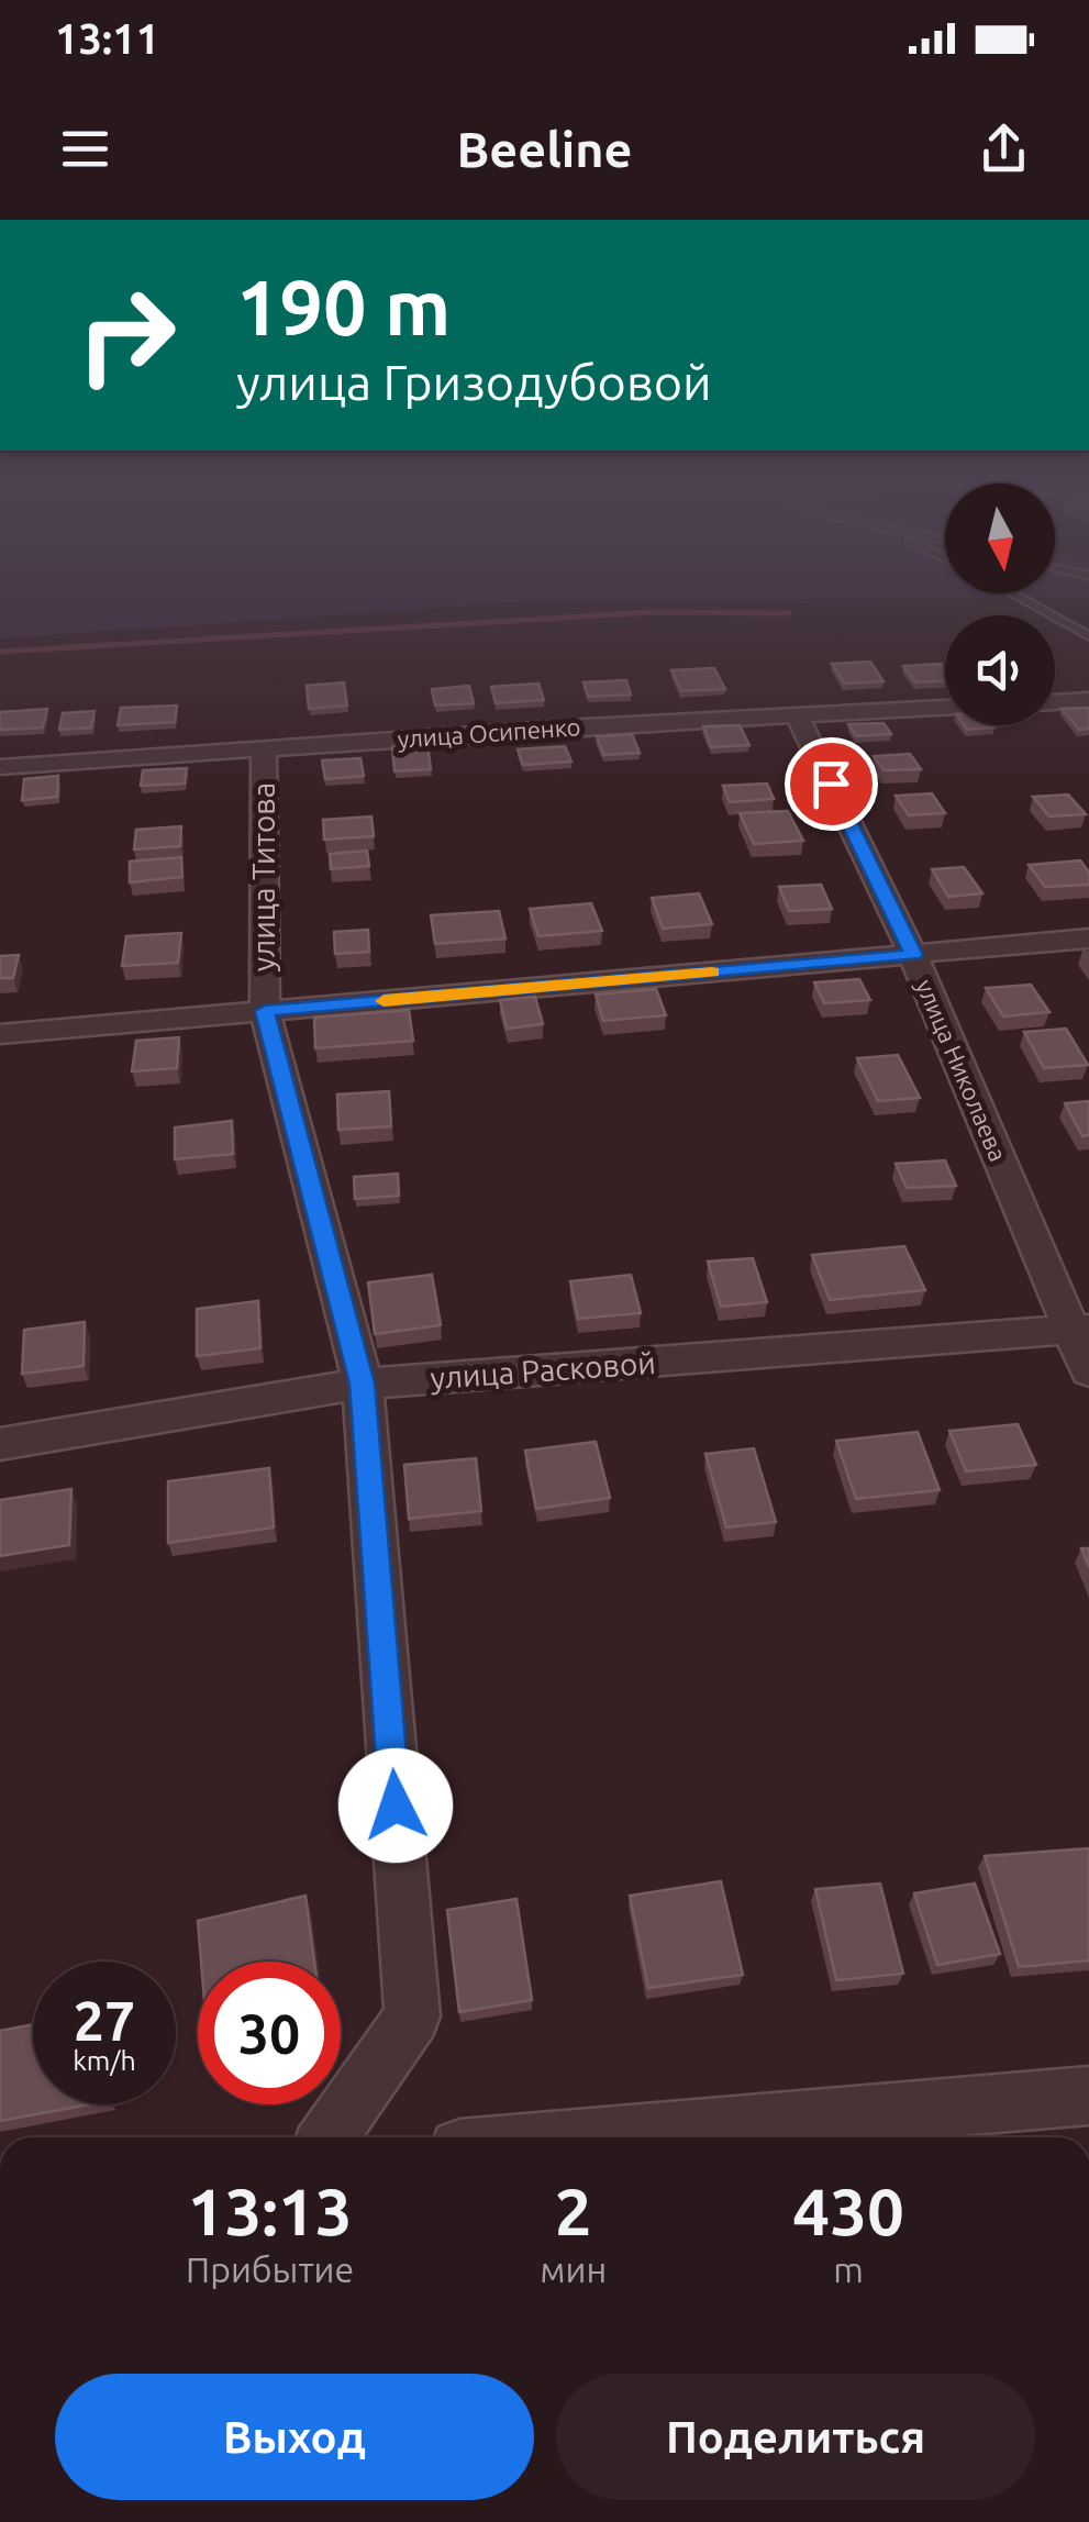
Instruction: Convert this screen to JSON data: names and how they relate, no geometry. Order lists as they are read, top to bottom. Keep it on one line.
{"streets":{"street":["улица Осипенко","улица Титова","улица Николаева","улица Расковой"]},"crossings":[["улица Осипенко","улица Титова"],["улица Осипенко","улица Николаева"],["улица Титова","улица Расковой"],["улица Николаева","улица Расковой"]],"north":"bottom","page":{"status":"13:11","header":"Beeline","turn":["190 m","улица Гризодубовой"],"speed":"27 km/h","limit":"30","eta":["13:13","Прибытие","2","мин","430","m"],"buttons":["Выход","Поделиться"]}}
